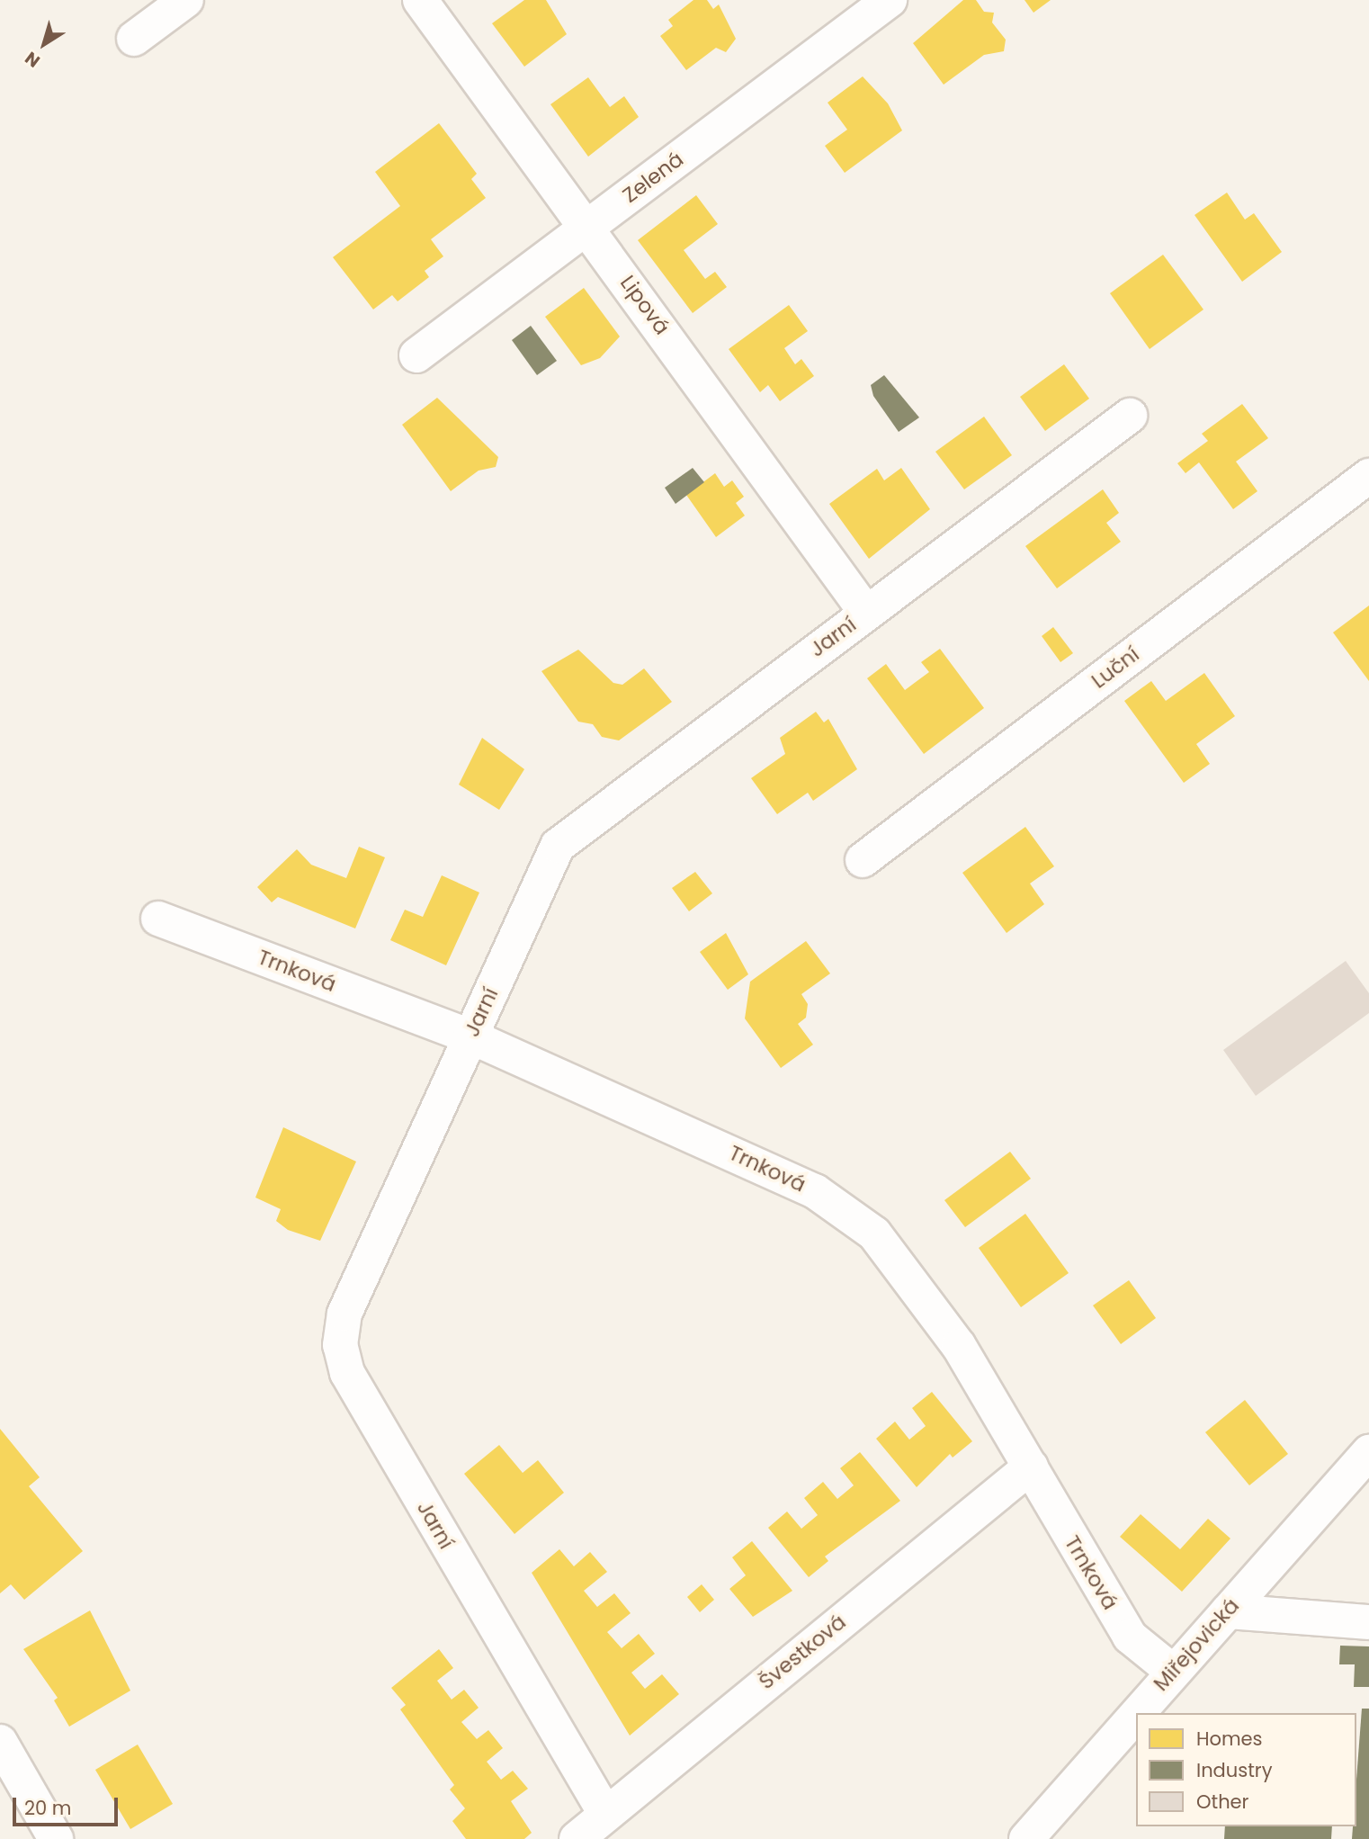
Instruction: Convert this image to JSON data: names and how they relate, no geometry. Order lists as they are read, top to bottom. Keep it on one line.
{"streets":{"street":["Zelená","Lipová","Jarní","Luční","Trnková","Miřejovická","Švestková"]},"crossings":[["Zelená","Lipová"],["Lipová","Jarní"],["Jarní","Trnková"],["Jarní","Švestková"],["Trnková","Miřejovická"],["Trnková","Švestková"]],"legend":["Homes","Industry","Other"],"scale_bar":"20 m","north":"bottom left"}
